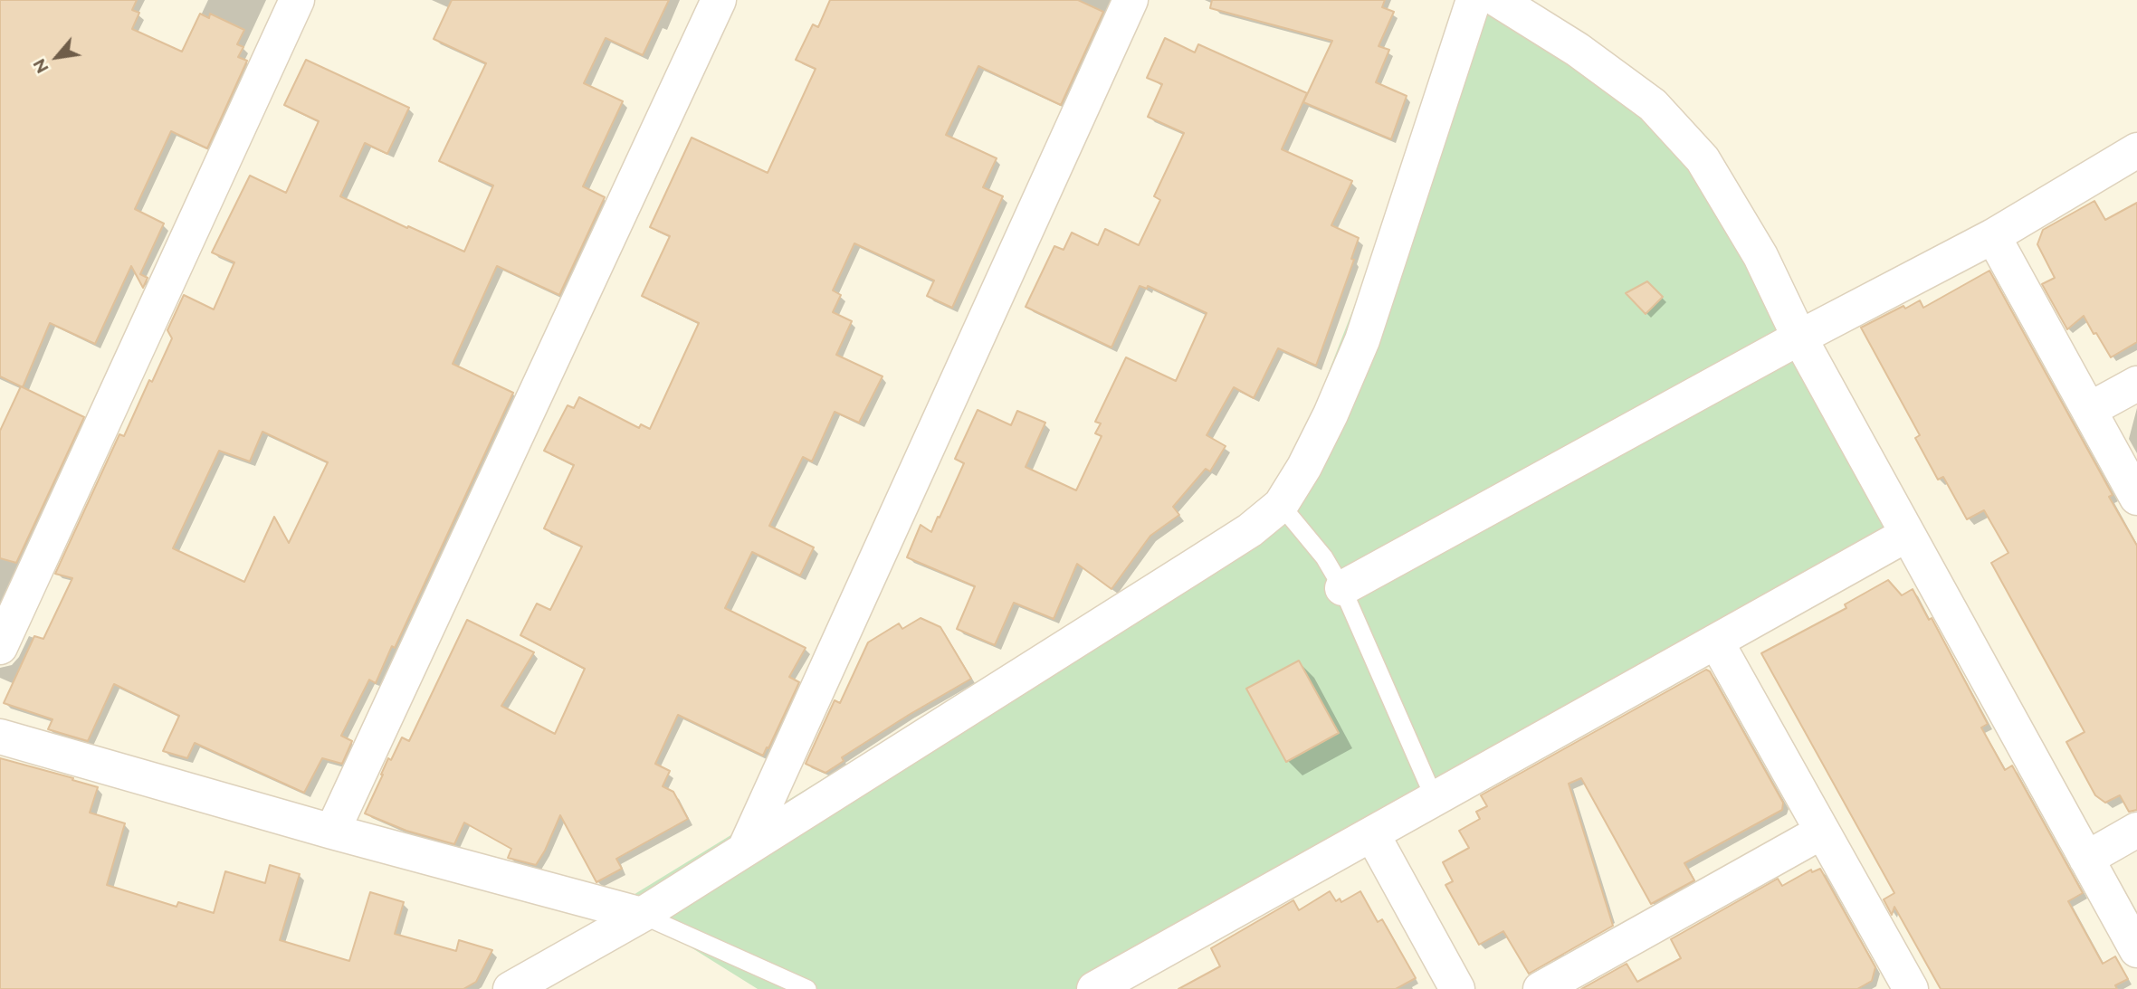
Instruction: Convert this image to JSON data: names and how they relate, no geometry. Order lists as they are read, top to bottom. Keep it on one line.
{"north":"bottom left"}
